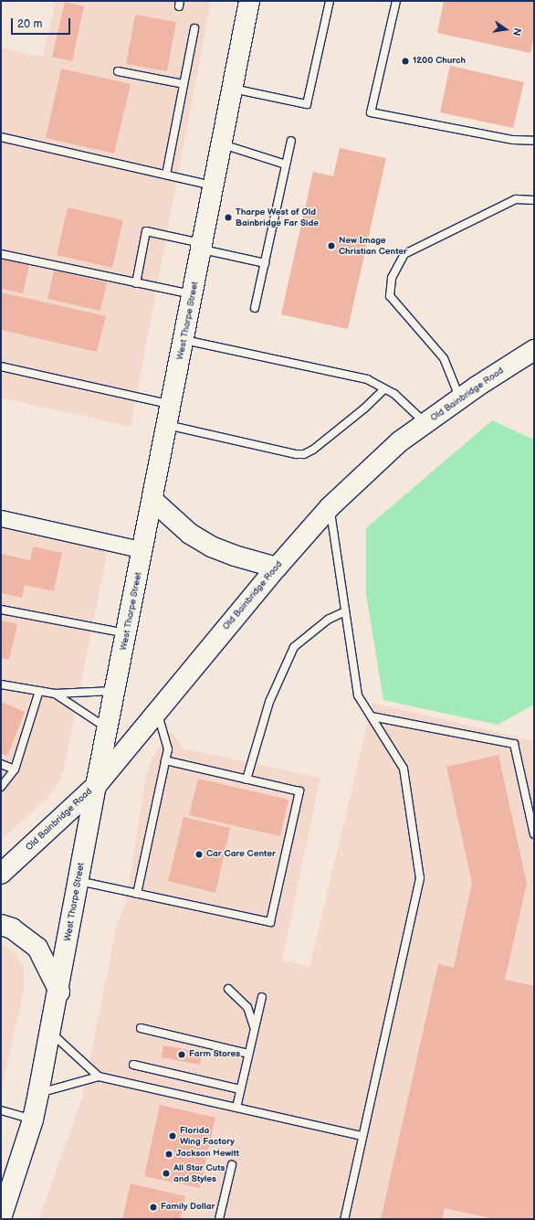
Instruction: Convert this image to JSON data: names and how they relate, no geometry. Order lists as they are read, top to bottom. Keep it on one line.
{"streets":{"main road":["West Tharpe Street","Old Bainbridge Road"]},"crossings":[["West Tharpe Street","Old Bainbridge Road"]],"places":["1200 Church","Tharpe West of Old Bainbridge Far Side","New Image Christian Center","Car Care Center","Farm Stores","Florida Wing Factory","Jackson Hewitt","All Star Cuts and Styles","Family Dollar"],"scale_bar":"20 m","north":"right"}
